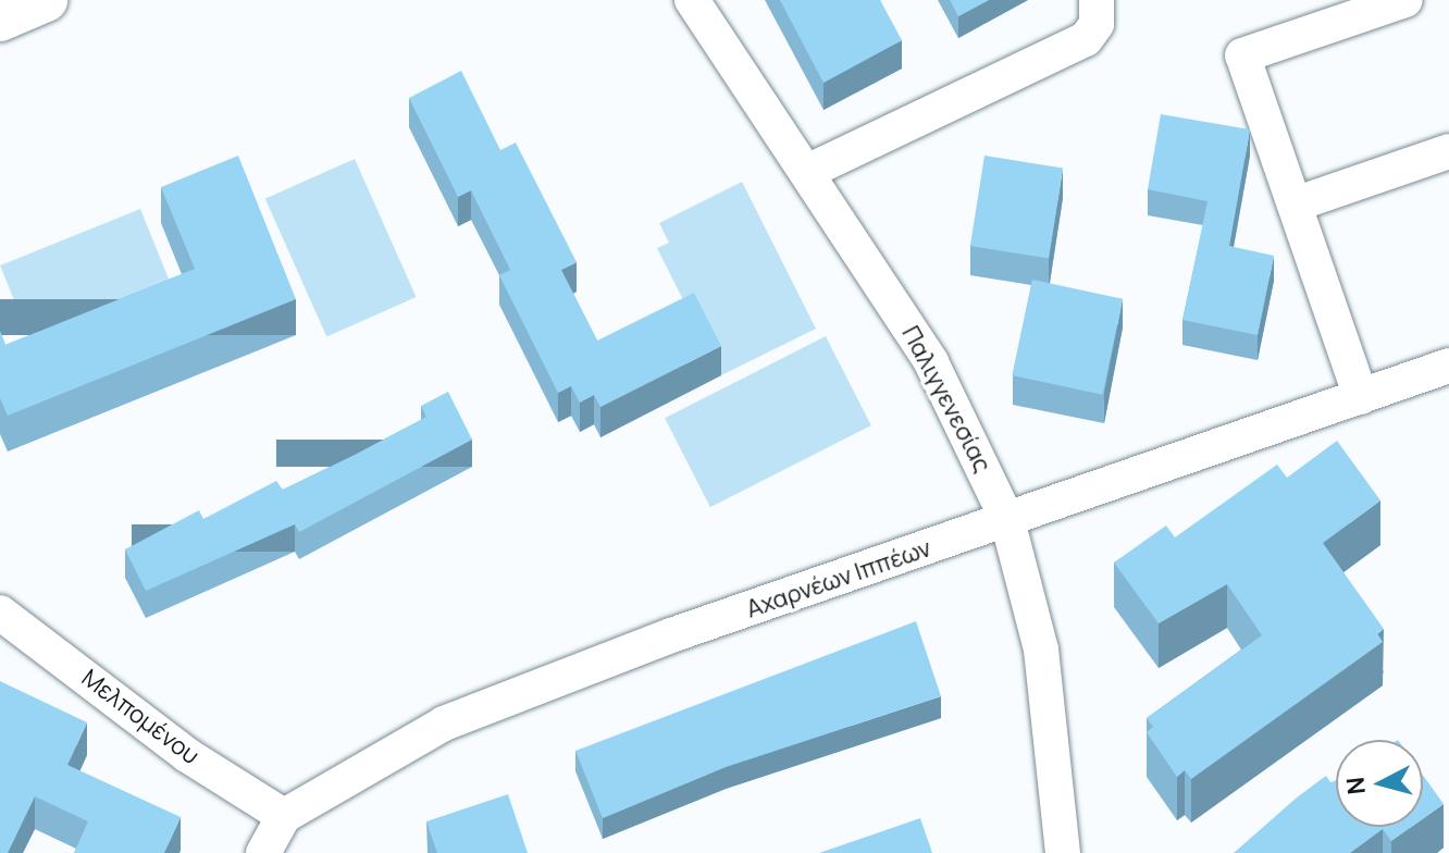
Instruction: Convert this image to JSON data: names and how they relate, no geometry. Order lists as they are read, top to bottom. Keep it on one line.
{"streets":{"street":["Παλιγγενεσίας","Αχαρνέων Ιππέων","Μελπομένου"]},"crossings":[["Παλιγγενεσίας","Αχαρνέων Ιππέων"],["Αχαρνέων Ιππέων","Μελπομένου"]],"north":"left"}
